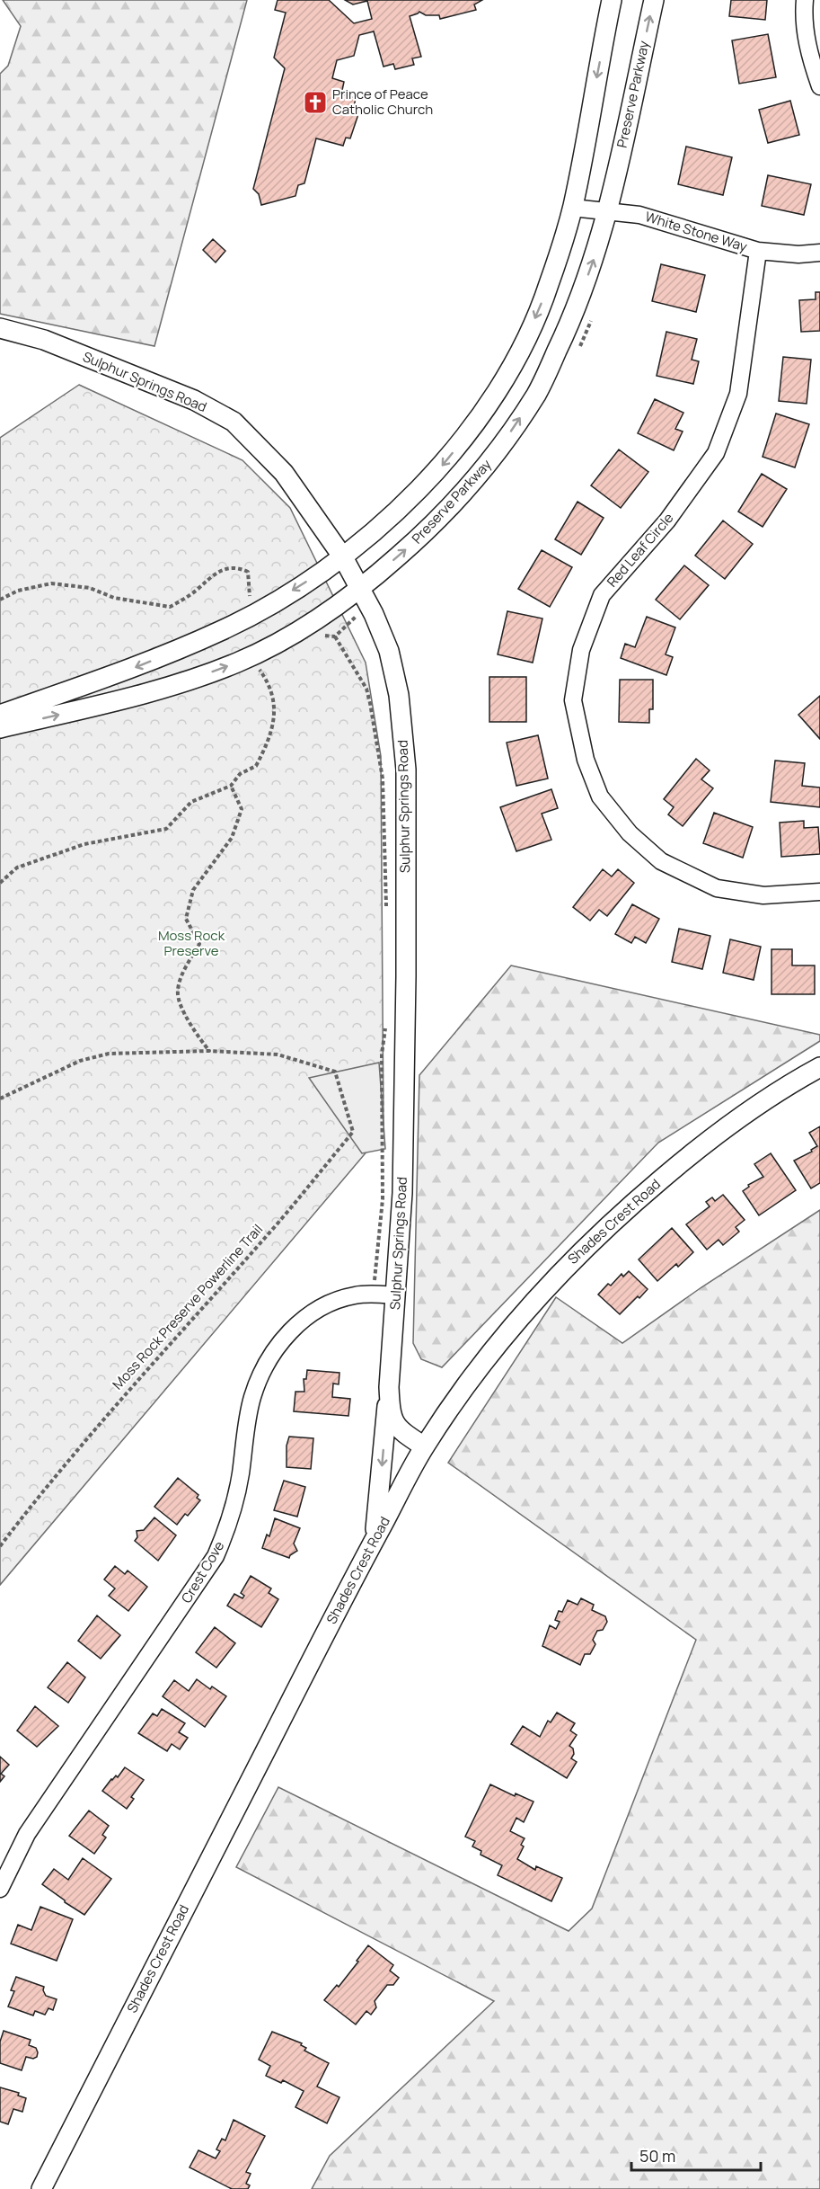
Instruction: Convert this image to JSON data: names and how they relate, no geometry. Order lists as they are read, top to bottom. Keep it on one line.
{"streets":{"street":["Preserve Parkway","White Stone Way","Sulphur Springs Road","Red Leaf Circle","Shades Crest Road","Crest Cove"],"path":["Moss Rock Preserve Powerline Trail"]},"crossings":[["Preserve Parkway","White Stone Way"],["Preserve Parkway","Sulphur Springs Road"],["White Stone Way","Red Leaf Circle"],["Sulphur Springs Road","Shades Crest Road"],["Sulphur Springs Road","Crest Cove"]],"parks":["Moss Rock Preserve"],"places":{"church":["Prince of Peace Catholic Church"]},"scale_bar":"50 m"}
